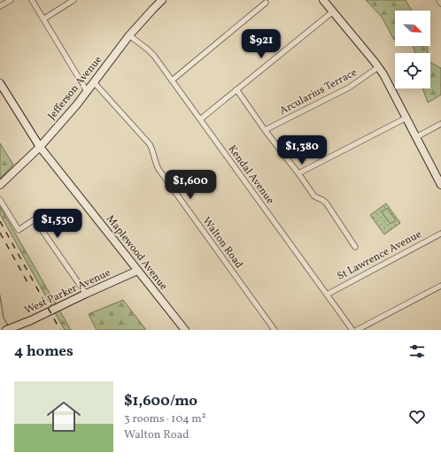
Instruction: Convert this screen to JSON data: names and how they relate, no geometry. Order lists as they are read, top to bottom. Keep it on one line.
{"streets":{"street":["Jefferson Avenue","Arcularius Terrace","Kendal Avenue","Walton Road","Maplewood Avenue","St Lawrence Avenue","West Parker Avenue"]},"crossings":[["Jefferson Avenue","Kendal Avenue"],["Jefferson Avenue","Walton Road"],["Jefferson Avenue","Maplewood Avenue"],["Kendal Avenue","St Lawrence Avenue"],["Maplewood Avenue","West Parker Avenue"]],"north":"bottom right","page":{"price":["$921","$1,380","$1,600","$1,530"],"heading":"4 homes","list":[{"name":"$1,600/mo","note":"3 rooms · 104 m² · Walton Road"}]}}
